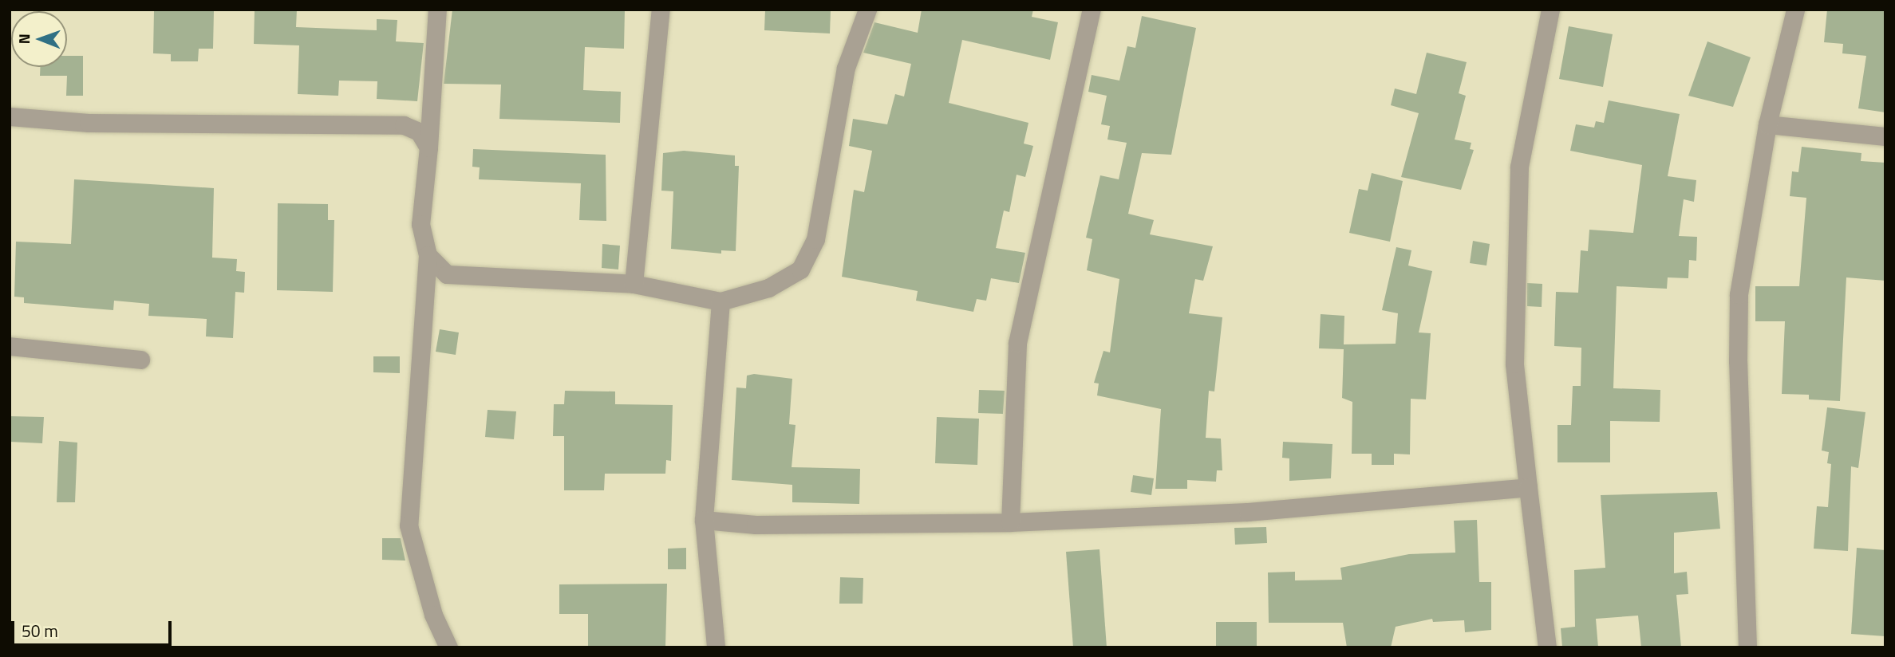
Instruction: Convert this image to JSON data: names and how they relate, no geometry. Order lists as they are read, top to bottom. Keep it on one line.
{"scale_bar":"50 m","north":"left"}
